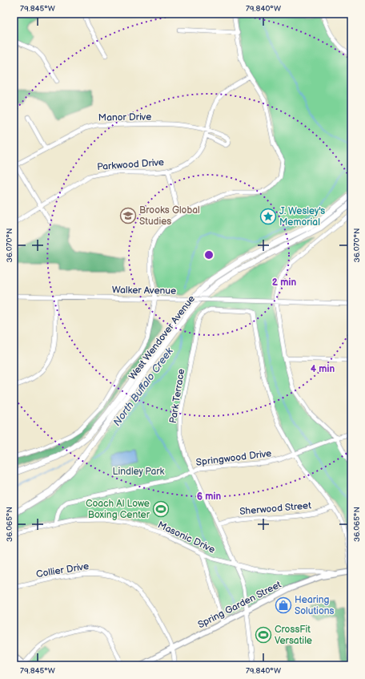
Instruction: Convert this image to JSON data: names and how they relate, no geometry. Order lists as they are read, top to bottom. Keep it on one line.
{"streets":{"highway":["West Wendover Avenue"],"main road":["Spring Garden Street"],"street":["Manor Drive","Parkwood Drive","Walker Avenue","Park Terrace","Springwood Drive","Sherwood Street","Masonic Drive","Collier Drive"]},"crossings":[["Manor Drive","Parkwood Drive"],["Park Terrace","Springwood Drive"],["Park Terrace","Sherwood Street"],["Park Terrace","Masonic Drive"],["Park Terrace","Spring Garden Street"],["Springwood Drive","Masonic Drive"],["Masonic Drive","Spring Garden Street"],["Collier Drive","Spring Garden Street"]],"water":["North Buffalo Creek"],"parks":["Lindley Park"],"places":{"school or university":["Brooks Global Studies"],"place":["J. Wesley's Memorial"],"sports":["Coach Al Lowe Boxing Center","CrossFit Versatile"],"shop":["Hearing Solutions"]},"coordinates":["79.845°W","79.840°W","36.070°N","36.065°N"],"rings":["2 min","4 min","6 min"]}
